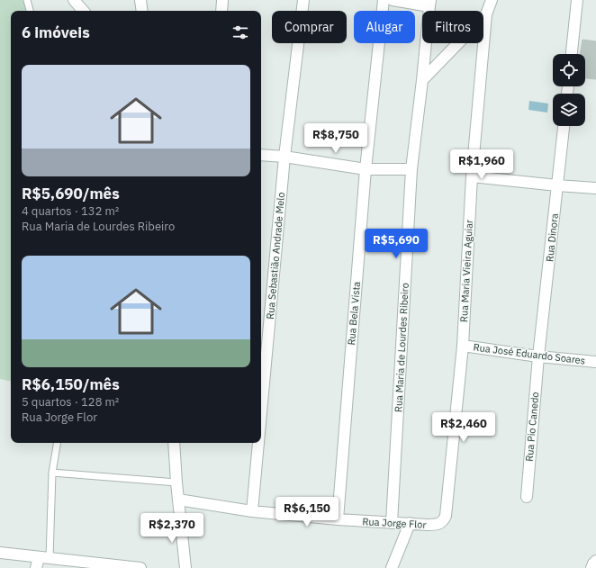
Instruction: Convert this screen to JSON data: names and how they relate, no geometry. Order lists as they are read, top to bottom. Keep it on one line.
{"streets":{"street":["Rua Dinora","Rua Sebastião Andrade Melo","Rua Maria Vieira Aguiar","Rua Bela Vista","Rua Maria de Lourdes Ribeiro","Rua José Eduardo Soares","Rua Pio Canedo","Rua Jorge Flor"]},"crossings":[["Rua Dinora","Rua José Eduardo Soares"],["Rua Dinora","Rua Pio Canedo"],["Rua Sebastião Andrade Melo","Rua Jorge Flor"],["Rua Maria Vieira Aguiar","Rua Maria de Lourdes Ribeiro"],["Rua Maria Vieira Aguiar","Rua José Eduardo Soares"],["Rua Maria Vieira Aguiar","Rua Jorge Flor"],["Rua Bela Vista","Rua Jorge Flor"],["Rua Maria de Lourdes Ribeiro","Rua Jorge Flor"],["Rua José Eduardo Soares","Rua Pio Canedo"]],"page":{"chip":["Comprar","Alugar","Filtros"],"heading":"6 imóveis","list":[{"name":"R$5,690/mês","note":"4 quartos · 132 m² · Rua Maria de Lourdes Ribeiro"},{"name":"R$6,150/mês","note":"5 quartos · 128 m² · Rua Jorge Flor"}],"price":["R$8,750","R$1,960","R$5,690","R$2,460","R$6,150","R$2,370"]}}
